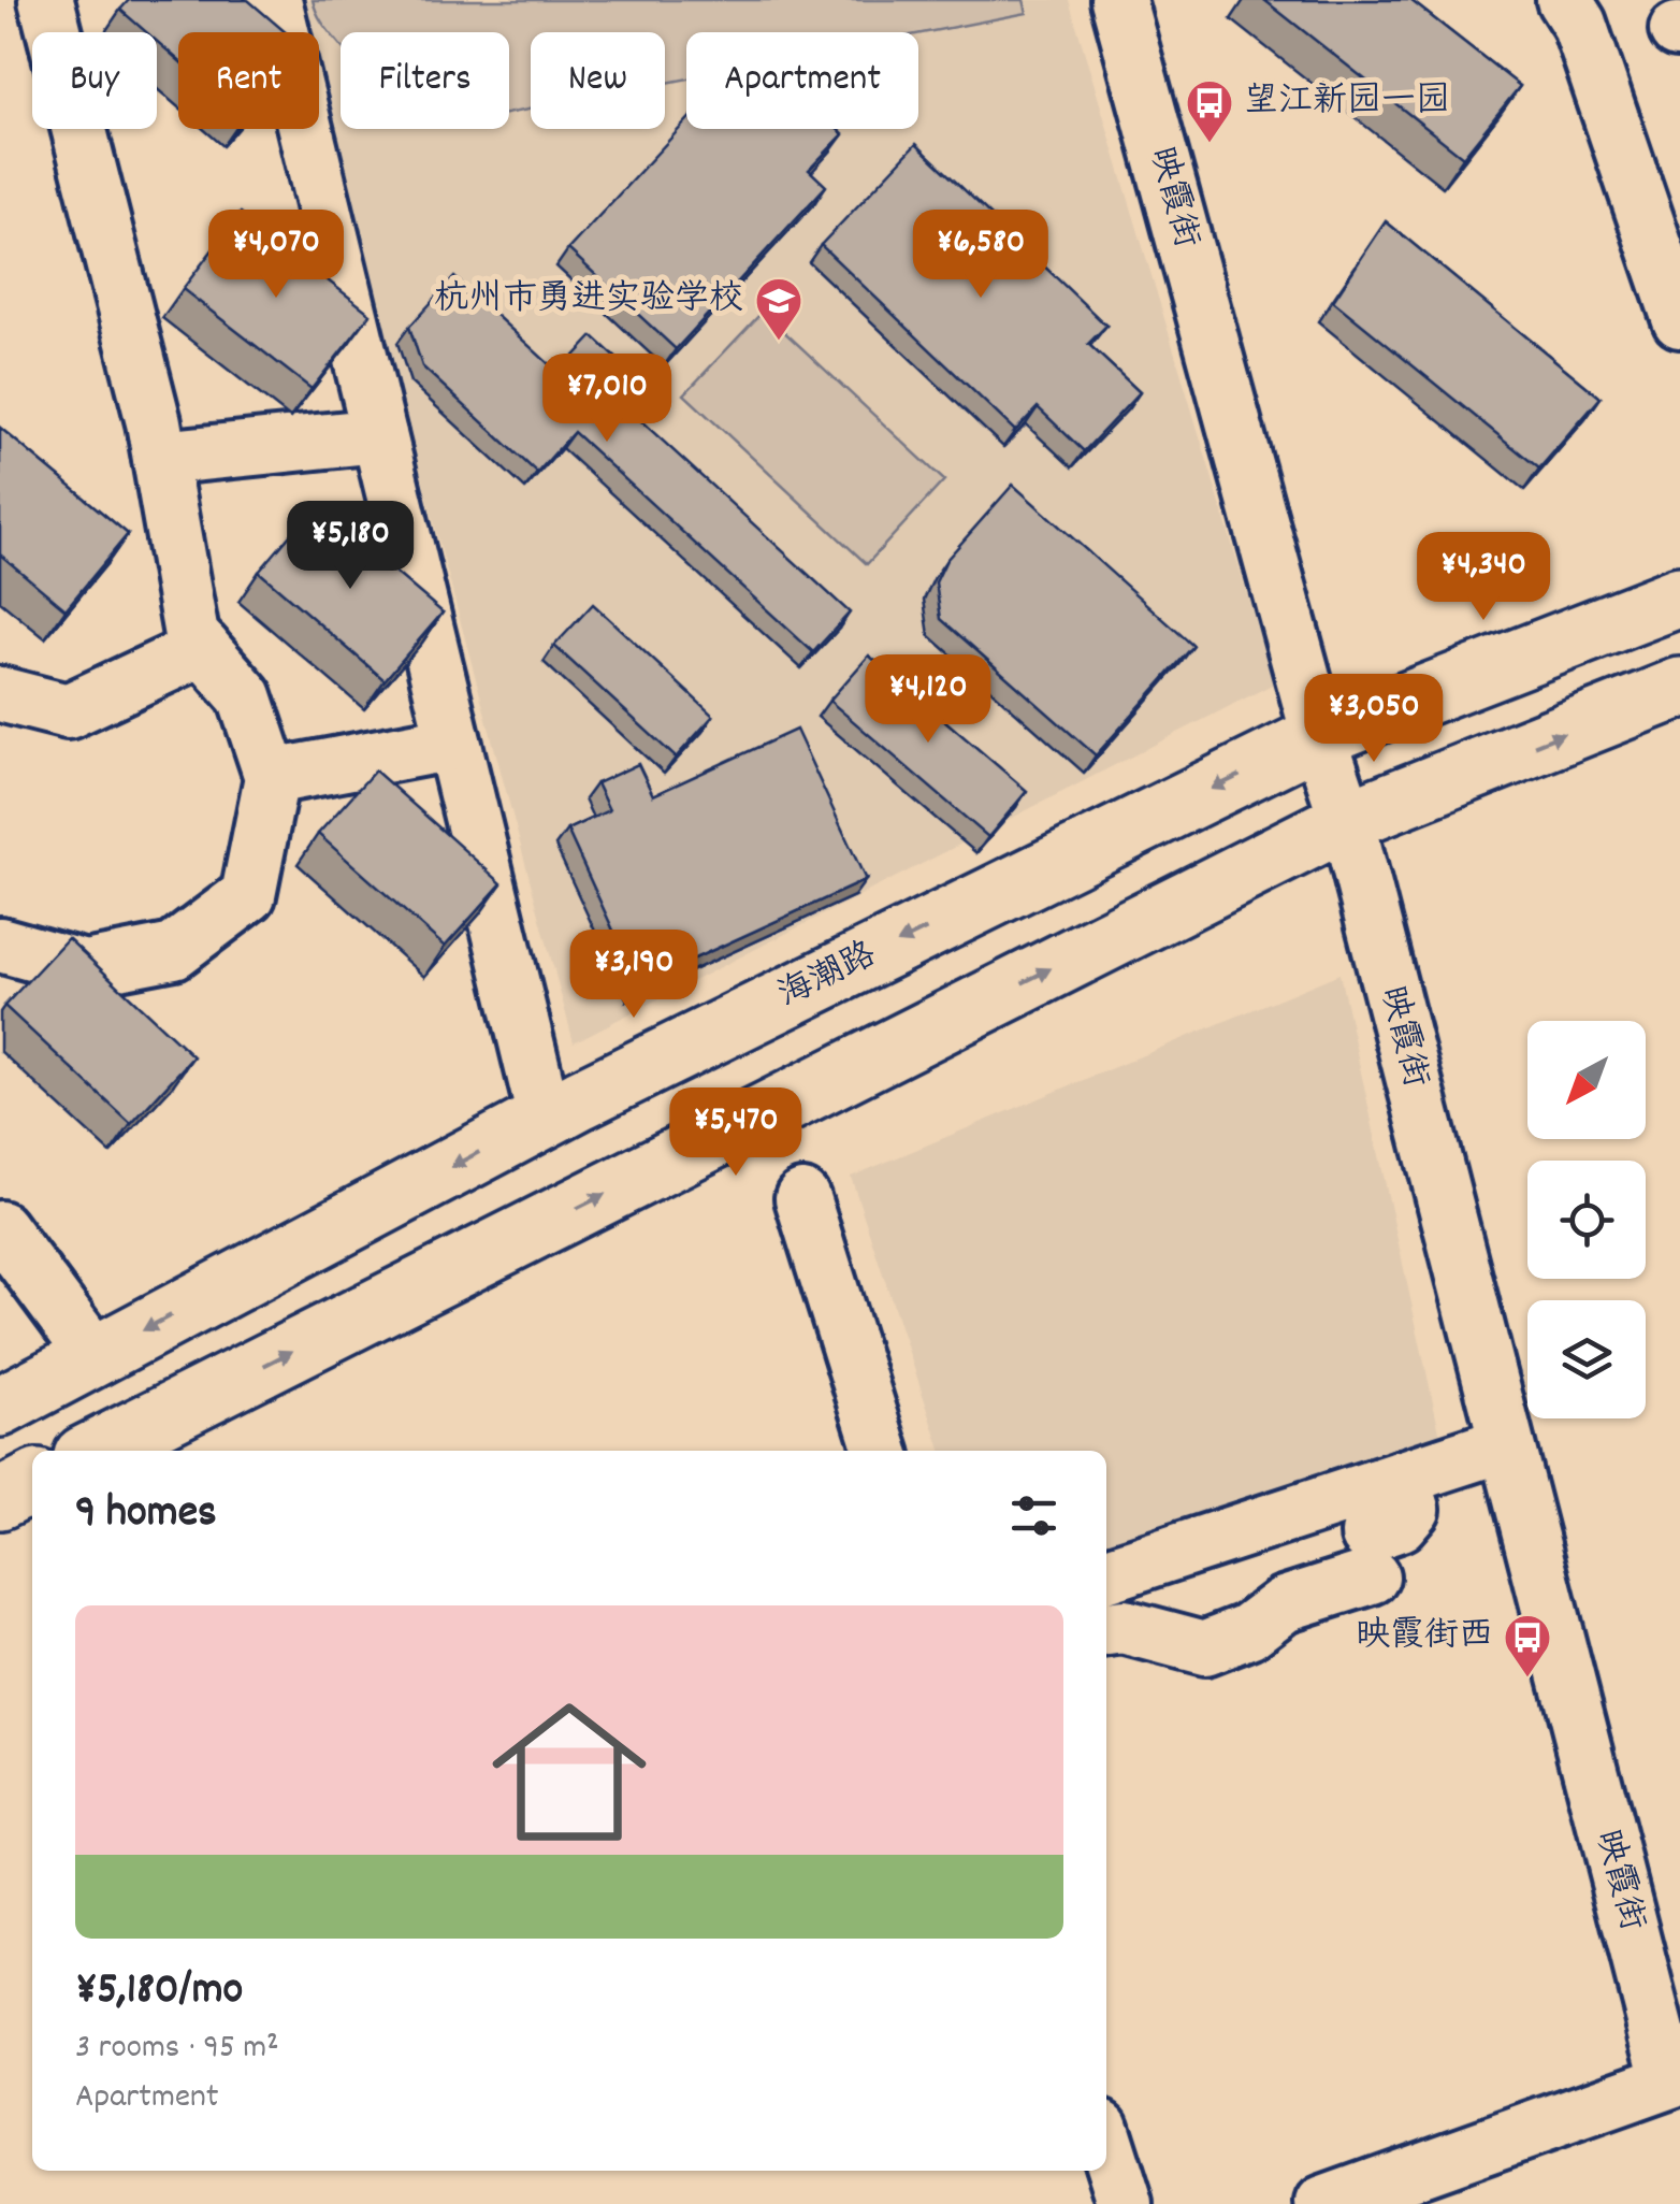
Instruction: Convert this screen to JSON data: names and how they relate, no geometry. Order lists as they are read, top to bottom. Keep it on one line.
{"streets":{"main road":["海潮路"],"street":["映霞街"]},"crossings":[["映霞街","海潮路"]],"places":{"bus stop":["望江新园一园","映霞街西"],"school or university":["杭州市勇进实验学校"]},"north":"bottom left","page":{"chip":["Buy","Rent","Filters","New","Apartment"],"price":["¥4,070","¥6,580","¥7,010","¥5,180","¥4,340","¥4,120","¥3,050","¥3,190","¥5,470"],"heading":"9 homes","list":[{"name":"¥5,180/mo","note":"3 rooms · 95 m² · Apartment"}]}}
